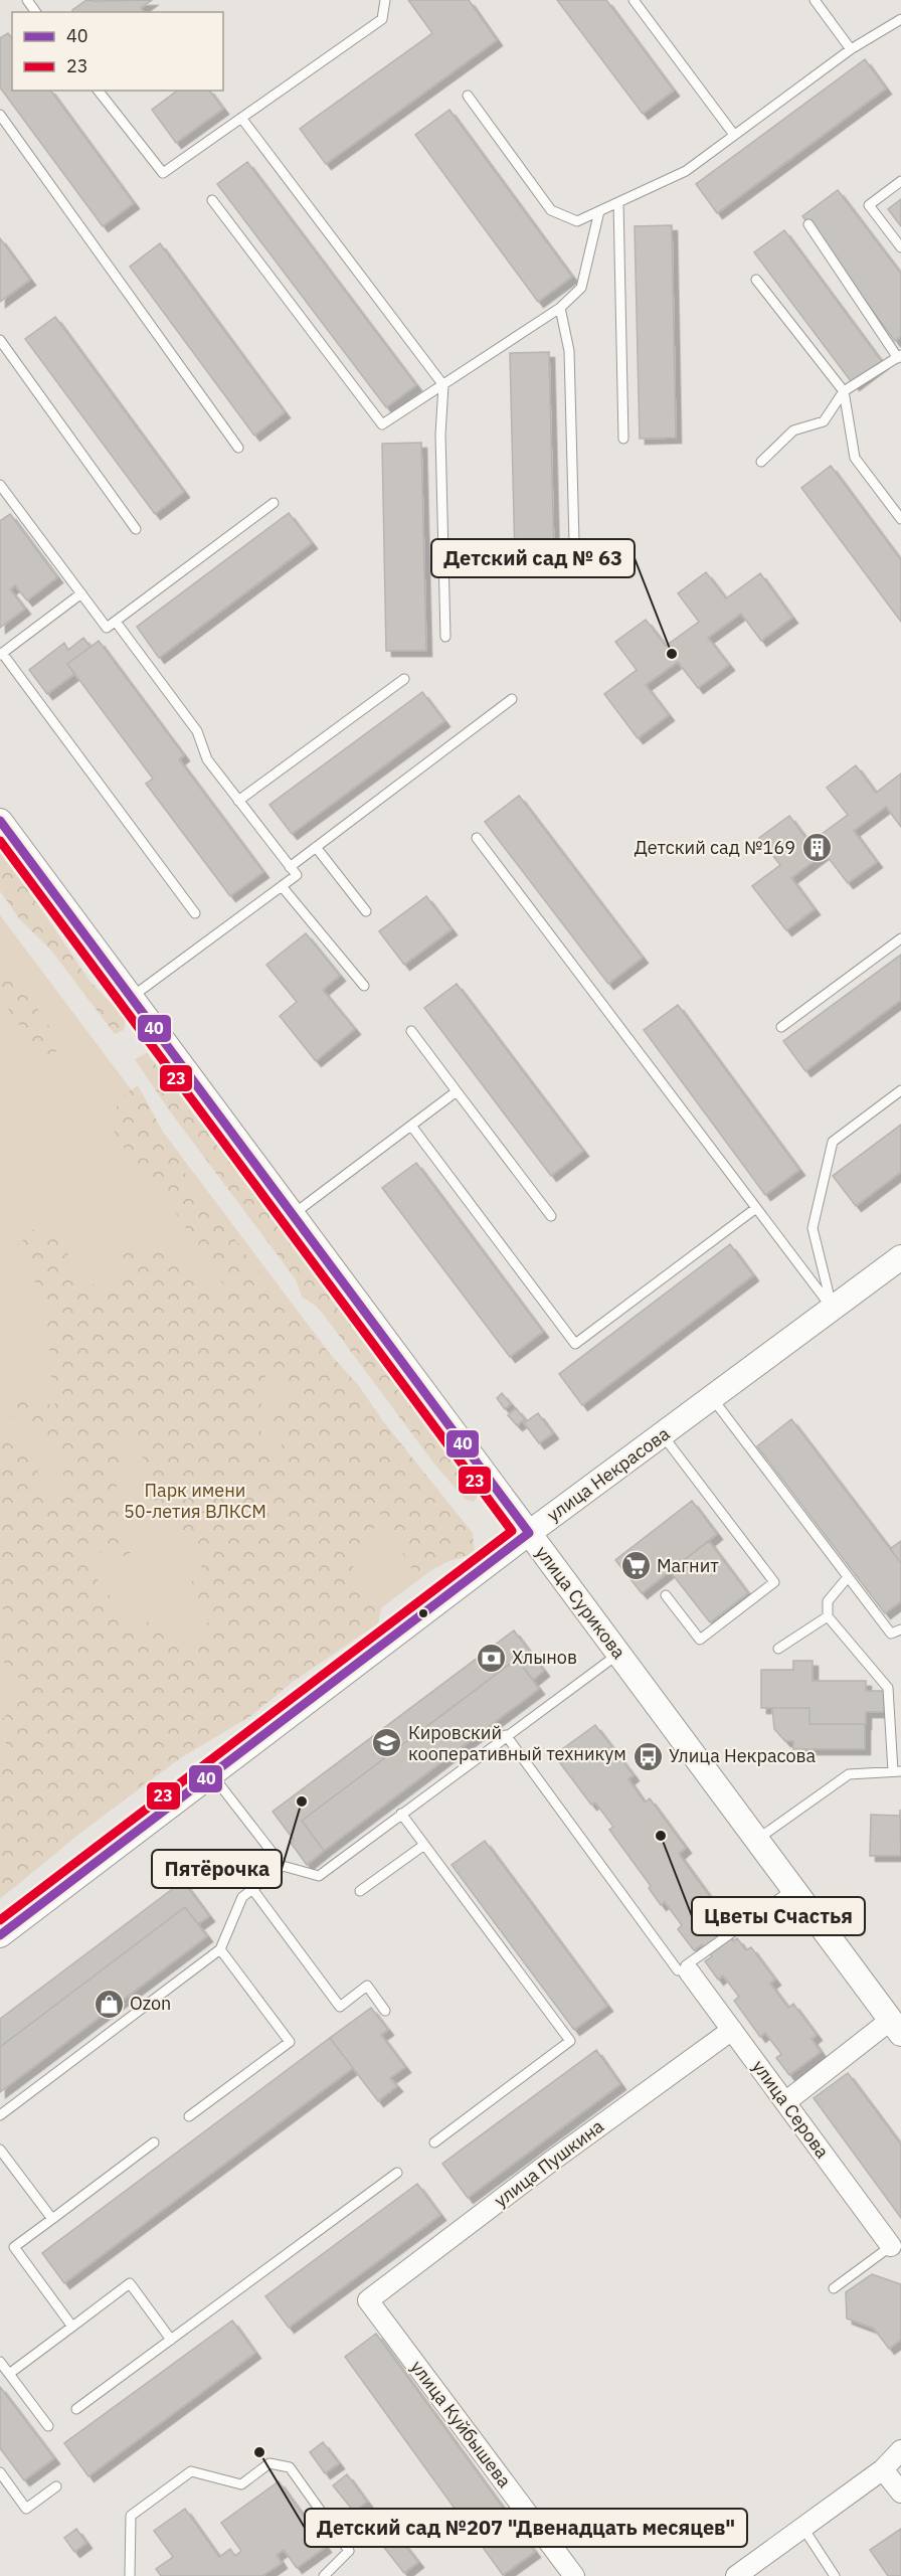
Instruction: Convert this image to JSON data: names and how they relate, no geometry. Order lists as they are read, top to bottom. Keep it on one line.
{"streets":{"street":["улица Некрасова","улица Сурикова","улица Серова","улица Пушкина","улица Куйбышева"]},"crossings":[["улица Некрасова","улица Сурикова"],["улица Серова","улица Пушкина"],["улица Пушкина","улица Куйбышева"]],"parks":["Парк имени 50-летия ВЛКСМ"],"places":{"other":["Детский сад № 63","Пятёрочка","Цветы Счастья","Детский сад №207 \"Двенадцать месяцев\""],"building":["Детский сад №169"],"supermarket":["Магнит"],"bank":["Хлынов"],"school or university":["Кировский кооперативный техникум"],"bus stop":["Улица Некрасова"],"shop":["Ozon"]},"lines":["transit line 40","transit line 23"],"legend":["40","23"]}
